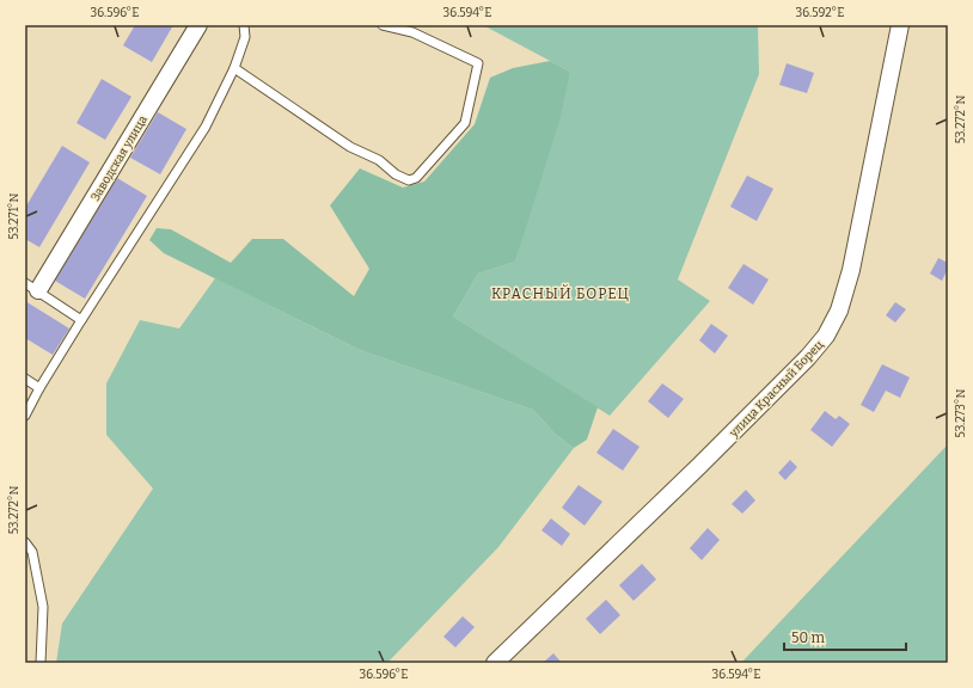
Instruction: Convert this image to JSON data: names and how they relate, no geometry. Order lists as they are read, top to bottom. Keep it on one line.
{"streets":{"street":["Заводская улица","улица Красный Борец"]},"districts":["КРАСНЫЙ БОРЕЦ"],"scale_bar":"50 m","coordinates":["36.596°E","36.594°E","36.592°E","53.272°N","53.271°N","53.273°N"]}
